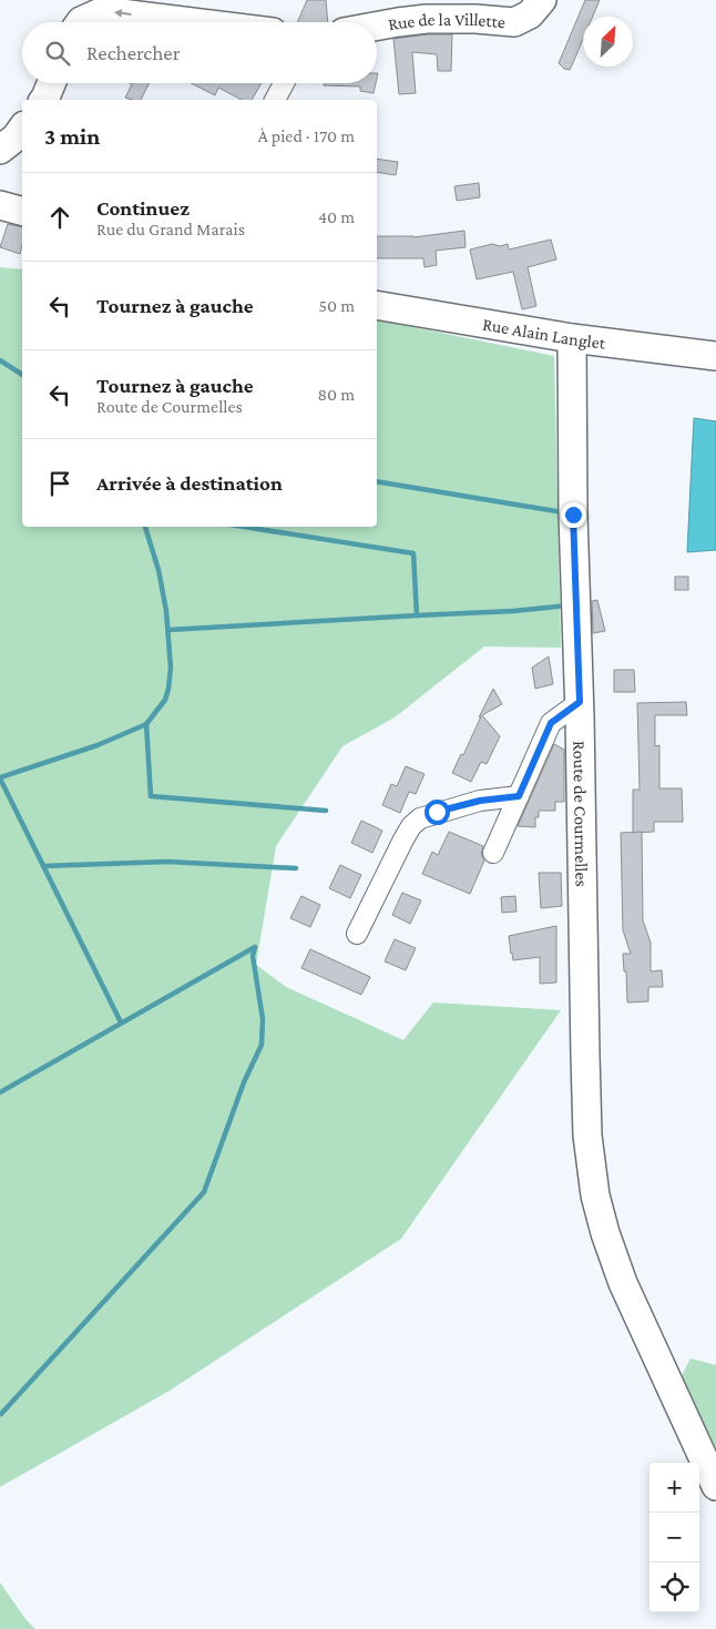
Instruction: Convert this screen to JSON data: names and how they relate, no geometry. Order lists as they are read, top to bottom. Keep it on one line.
{"streets":{"street":["Rue de la Villette","Rue Alain Langlet","Route de Courmelles"]},"crossings":[["Rue Alain Langlet","Route de Courmelles"]],"north":"top right","page":{"search":"Rechercher","heading":["3 min","À pied · 170 m"],"list":[["Continuez","Rue du Grand Marais","40 m"],["Tournez à gauche","50 m"],["Tournez à gauche","Route de Courmelles","80 m"],"Arrivée à destination"],"map_buttons":["+","−"]}}
